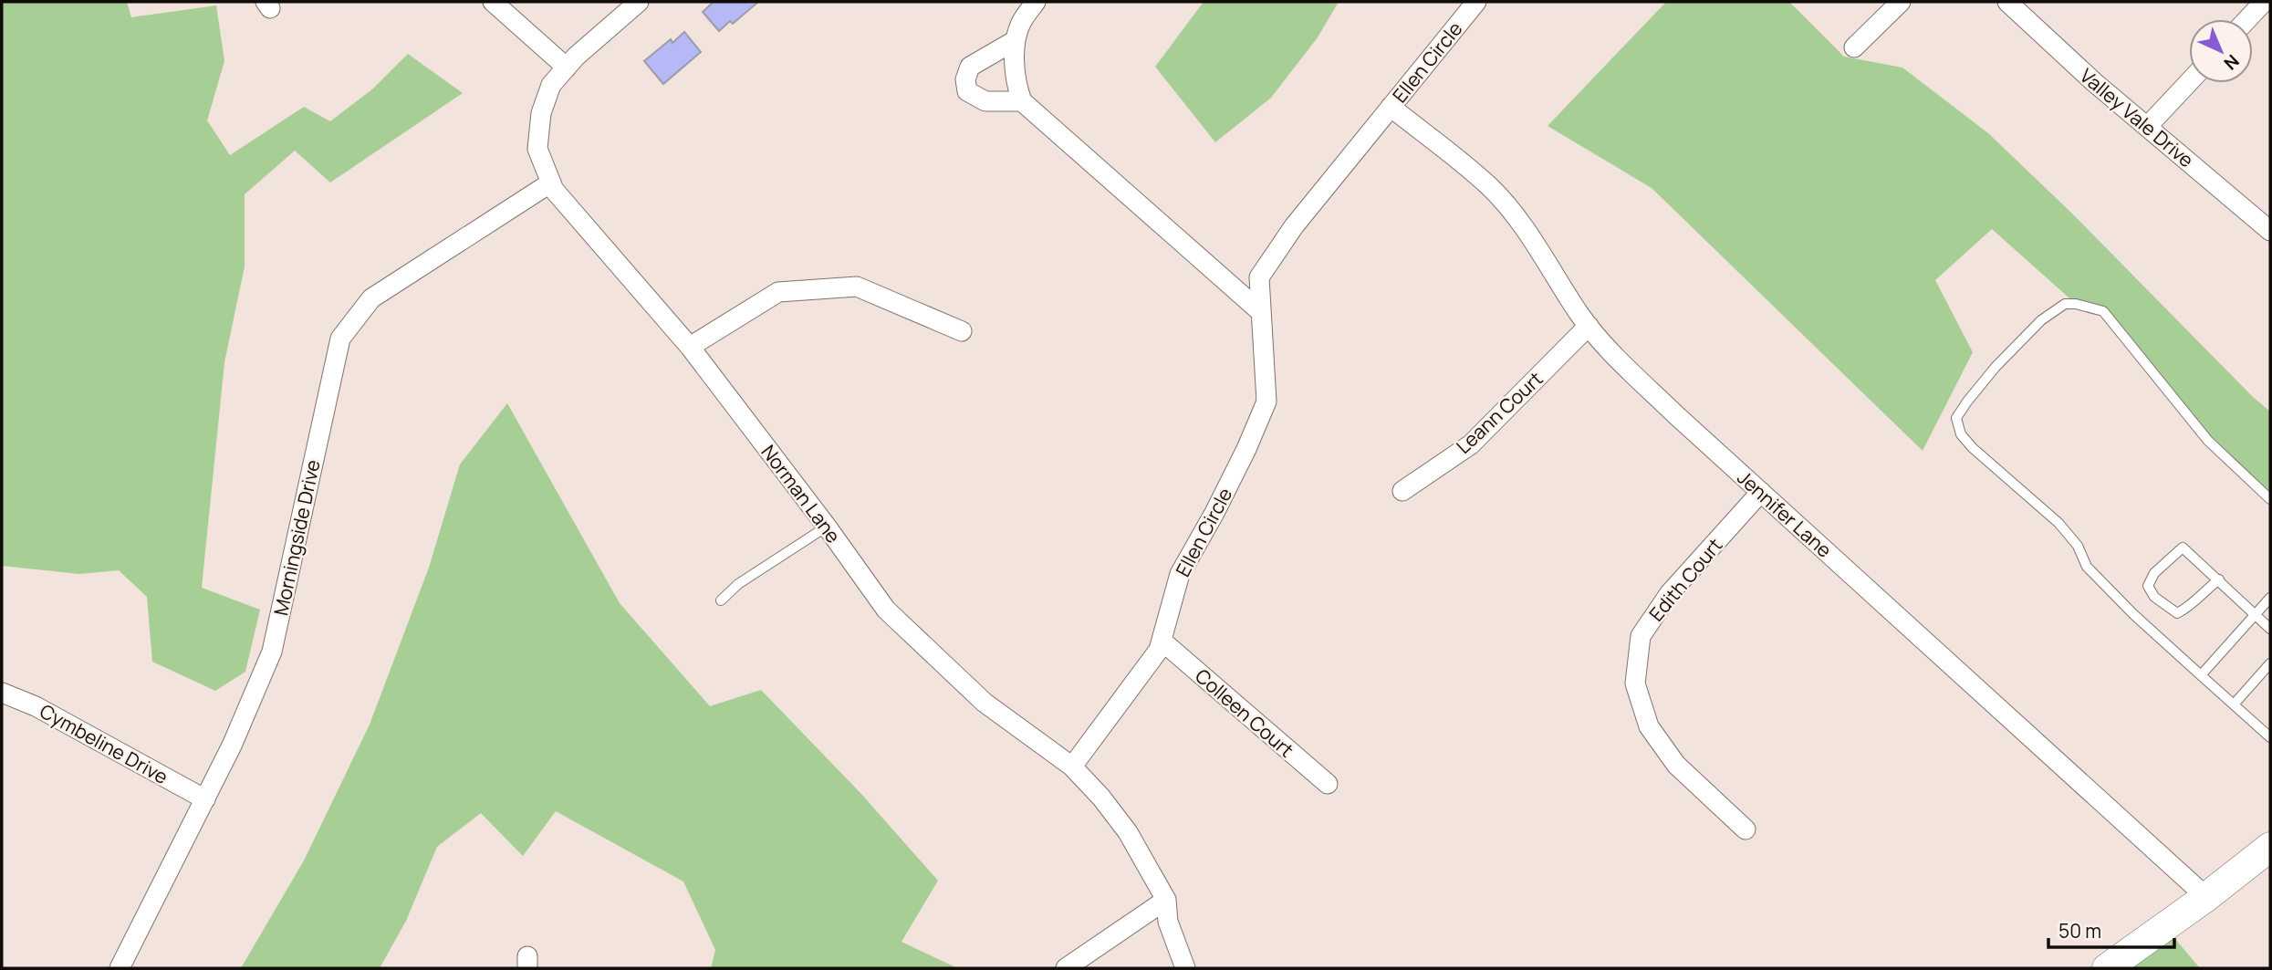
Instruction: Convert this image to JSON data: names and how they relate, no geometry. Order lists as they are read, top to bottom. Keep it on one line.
{"streets":{"street":["Ellen Circle","Valley Vale Drive","Leann Court","Norman Lane","Jennifer Lane","Morningside Drive","Edith Court","Colleen Court","Cymbeline Drive"]},"crossings":[["Ellen Circle","Norman Lane"],["Ellen Circle","Jennifer Lane"],["Ellen Circle","Colleen Court"],["Leann Court","Jennifer Lane"],["Norman Lane","Morningside Drive"],["Jennifer Lane","Edith Court"],["Morningside Drive","Cymbeline Drive"]],"scale_bar":"50 m","north":"bottom right"}
